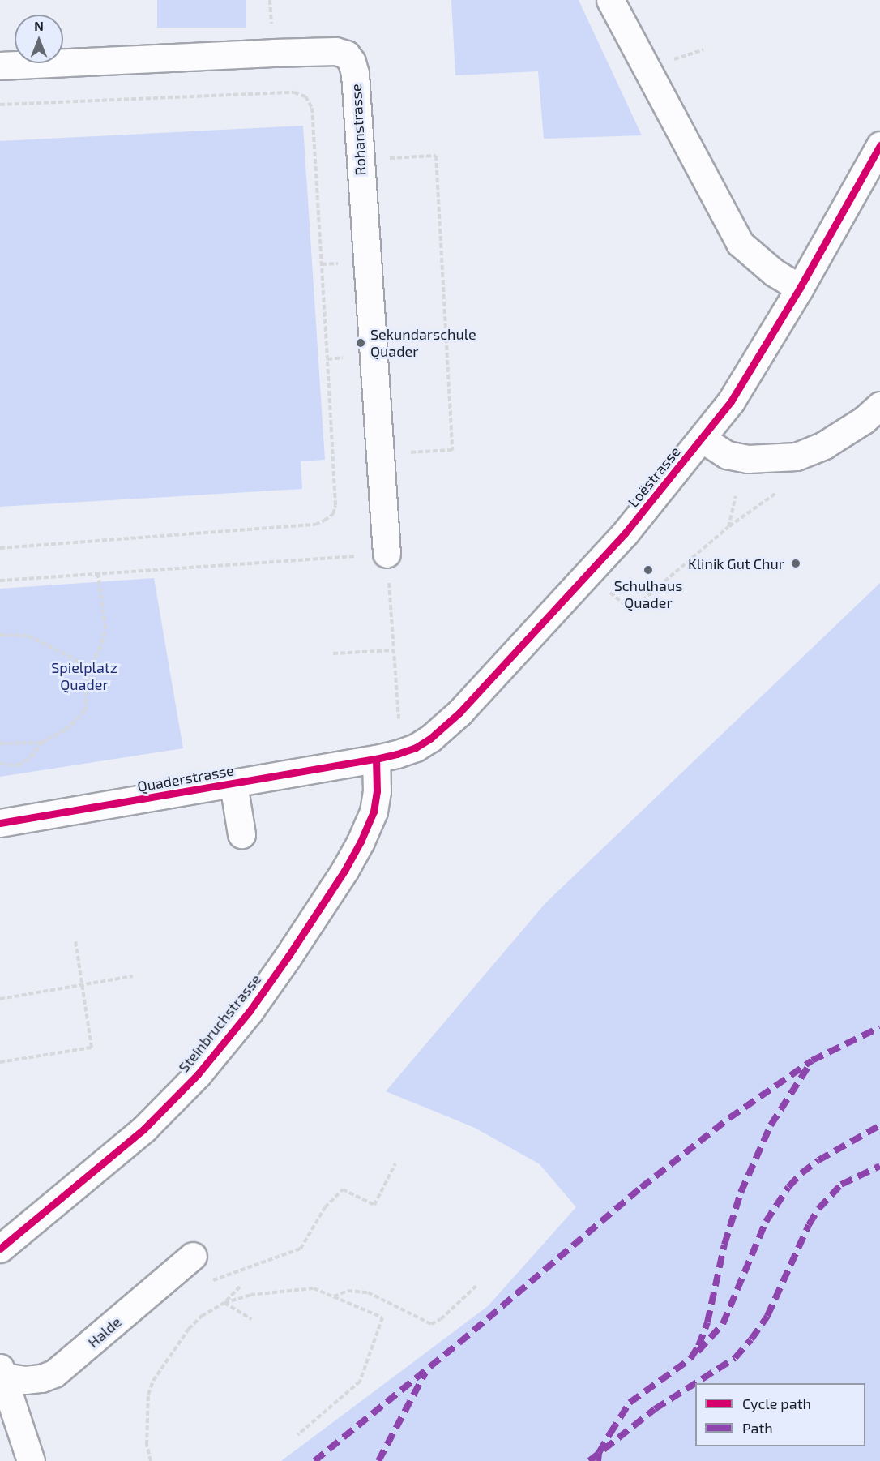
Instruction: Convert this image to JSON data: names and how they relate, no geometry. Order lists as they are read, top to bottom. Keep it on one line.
{"streets":{"street":["Rohanstrasse","Loëstrasse","Quaderstrasse","Steinbruchstrasse","Halde"]},"crossings":[["Loëstrasse","Quaderstrasse"],["Loëstrasse","Steinbruchstrasse"],["Quaderstrasse","Steinbruchstrasse"]],"parks":["Spielplatz Quader"],"places":["Sekundarschule Quader","Klinik Gut Chur","Schulhaus Quader"],"legend":["Cycle path","Path"],"north":"top"}
